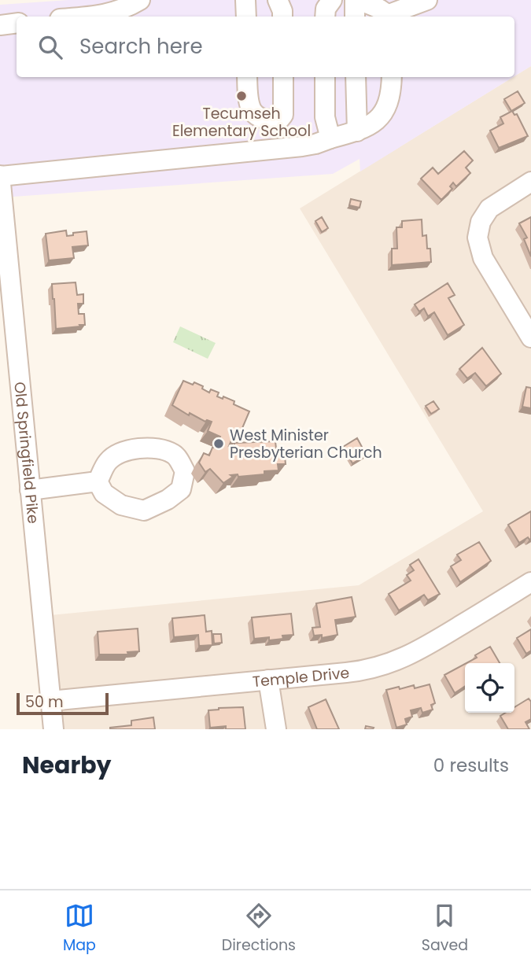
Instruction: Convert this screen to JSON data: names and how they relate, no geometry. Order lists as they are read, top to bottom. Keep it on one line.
{"streets":{"street":["Old Springfield Pike","Temple Drive"]},"crossings":[["Old Springfield Pike","Temple Drive"]],"places":["Tecumseh Elementary School","West Minister Presbyterian Church"],"scale_bar":"50 m","page":{"search":"Search here","scale":"50 m","heading":["Nearby","0 results"],"nav":["Map","Directions","Saved"]}}
